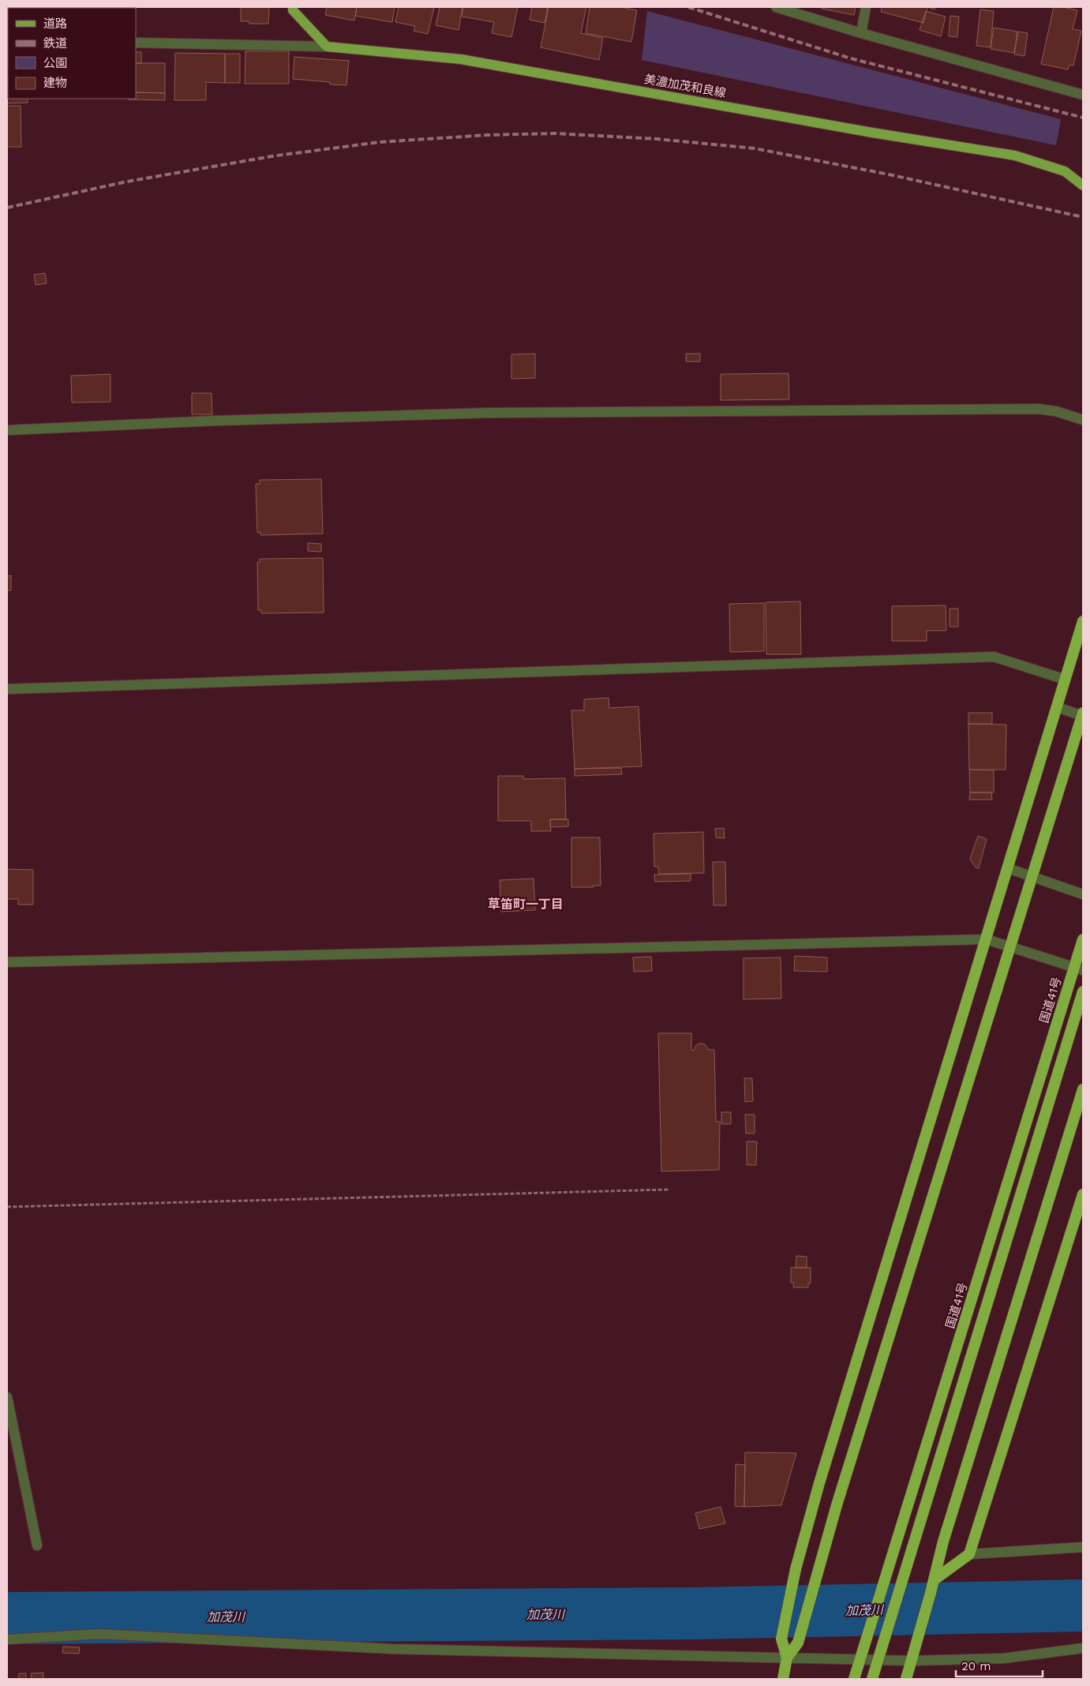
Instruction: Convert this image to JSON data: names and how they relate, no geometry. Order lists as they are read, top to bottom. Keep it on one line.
{"streets":{"highway":["国道41号"],"main road":["美濃加茂和良線"]},"districts":["草笛町一丁目"],"water":["加茂川"],"legend":["道路","鉄道","公園","建物"],"scale_bar":"20 m"}
